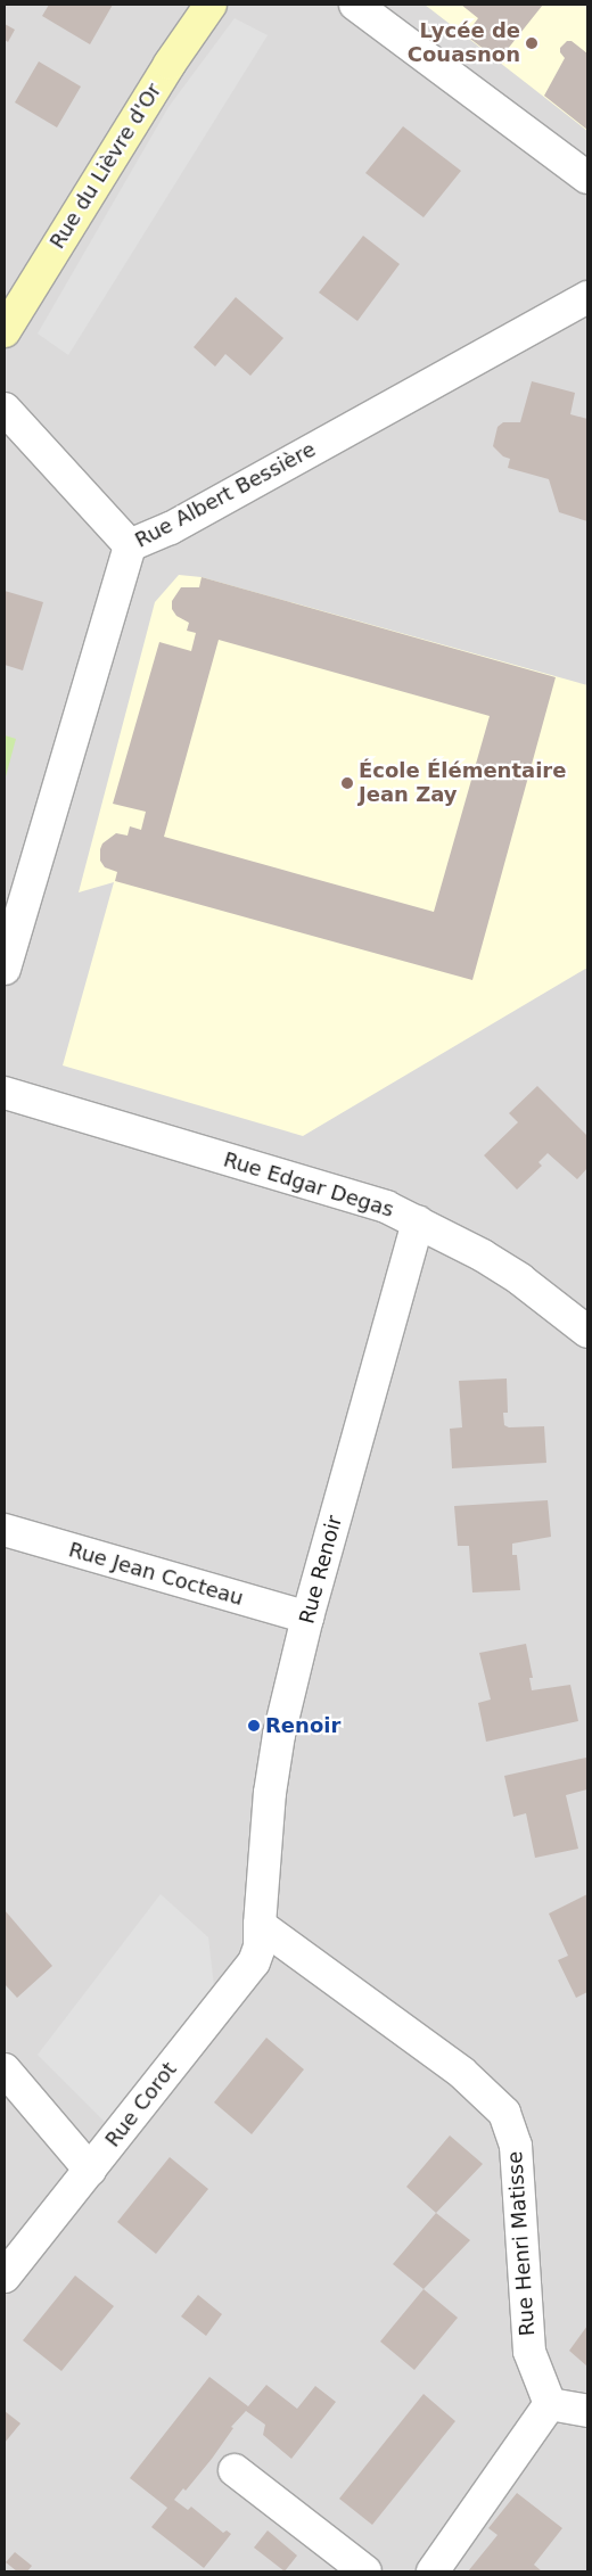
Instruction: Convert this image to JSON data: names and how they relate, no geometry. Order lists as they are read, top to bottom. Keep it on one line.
{"streets":{"street":["Rue du Lièvre d'Or","Rue Albert Bessière","Rue Edgar Degas","Rue Renoir","Rue Jean Cocteau","Rue Corot","Rue Henri Matisse"]},"crossings":[["Rue Edgar Degas","Rue Renoir"],["Rue Renoir","Rue Jean Cocteau"],["Rue Renoir","Rue Corot"],["Rue Renoir","Rue Henri Matisse"],["Rue Corot","Rue Henri Matisse"]],"places":["Lycée de Couasnon","École Élémentaire Jean Zay","Renoir"]}
